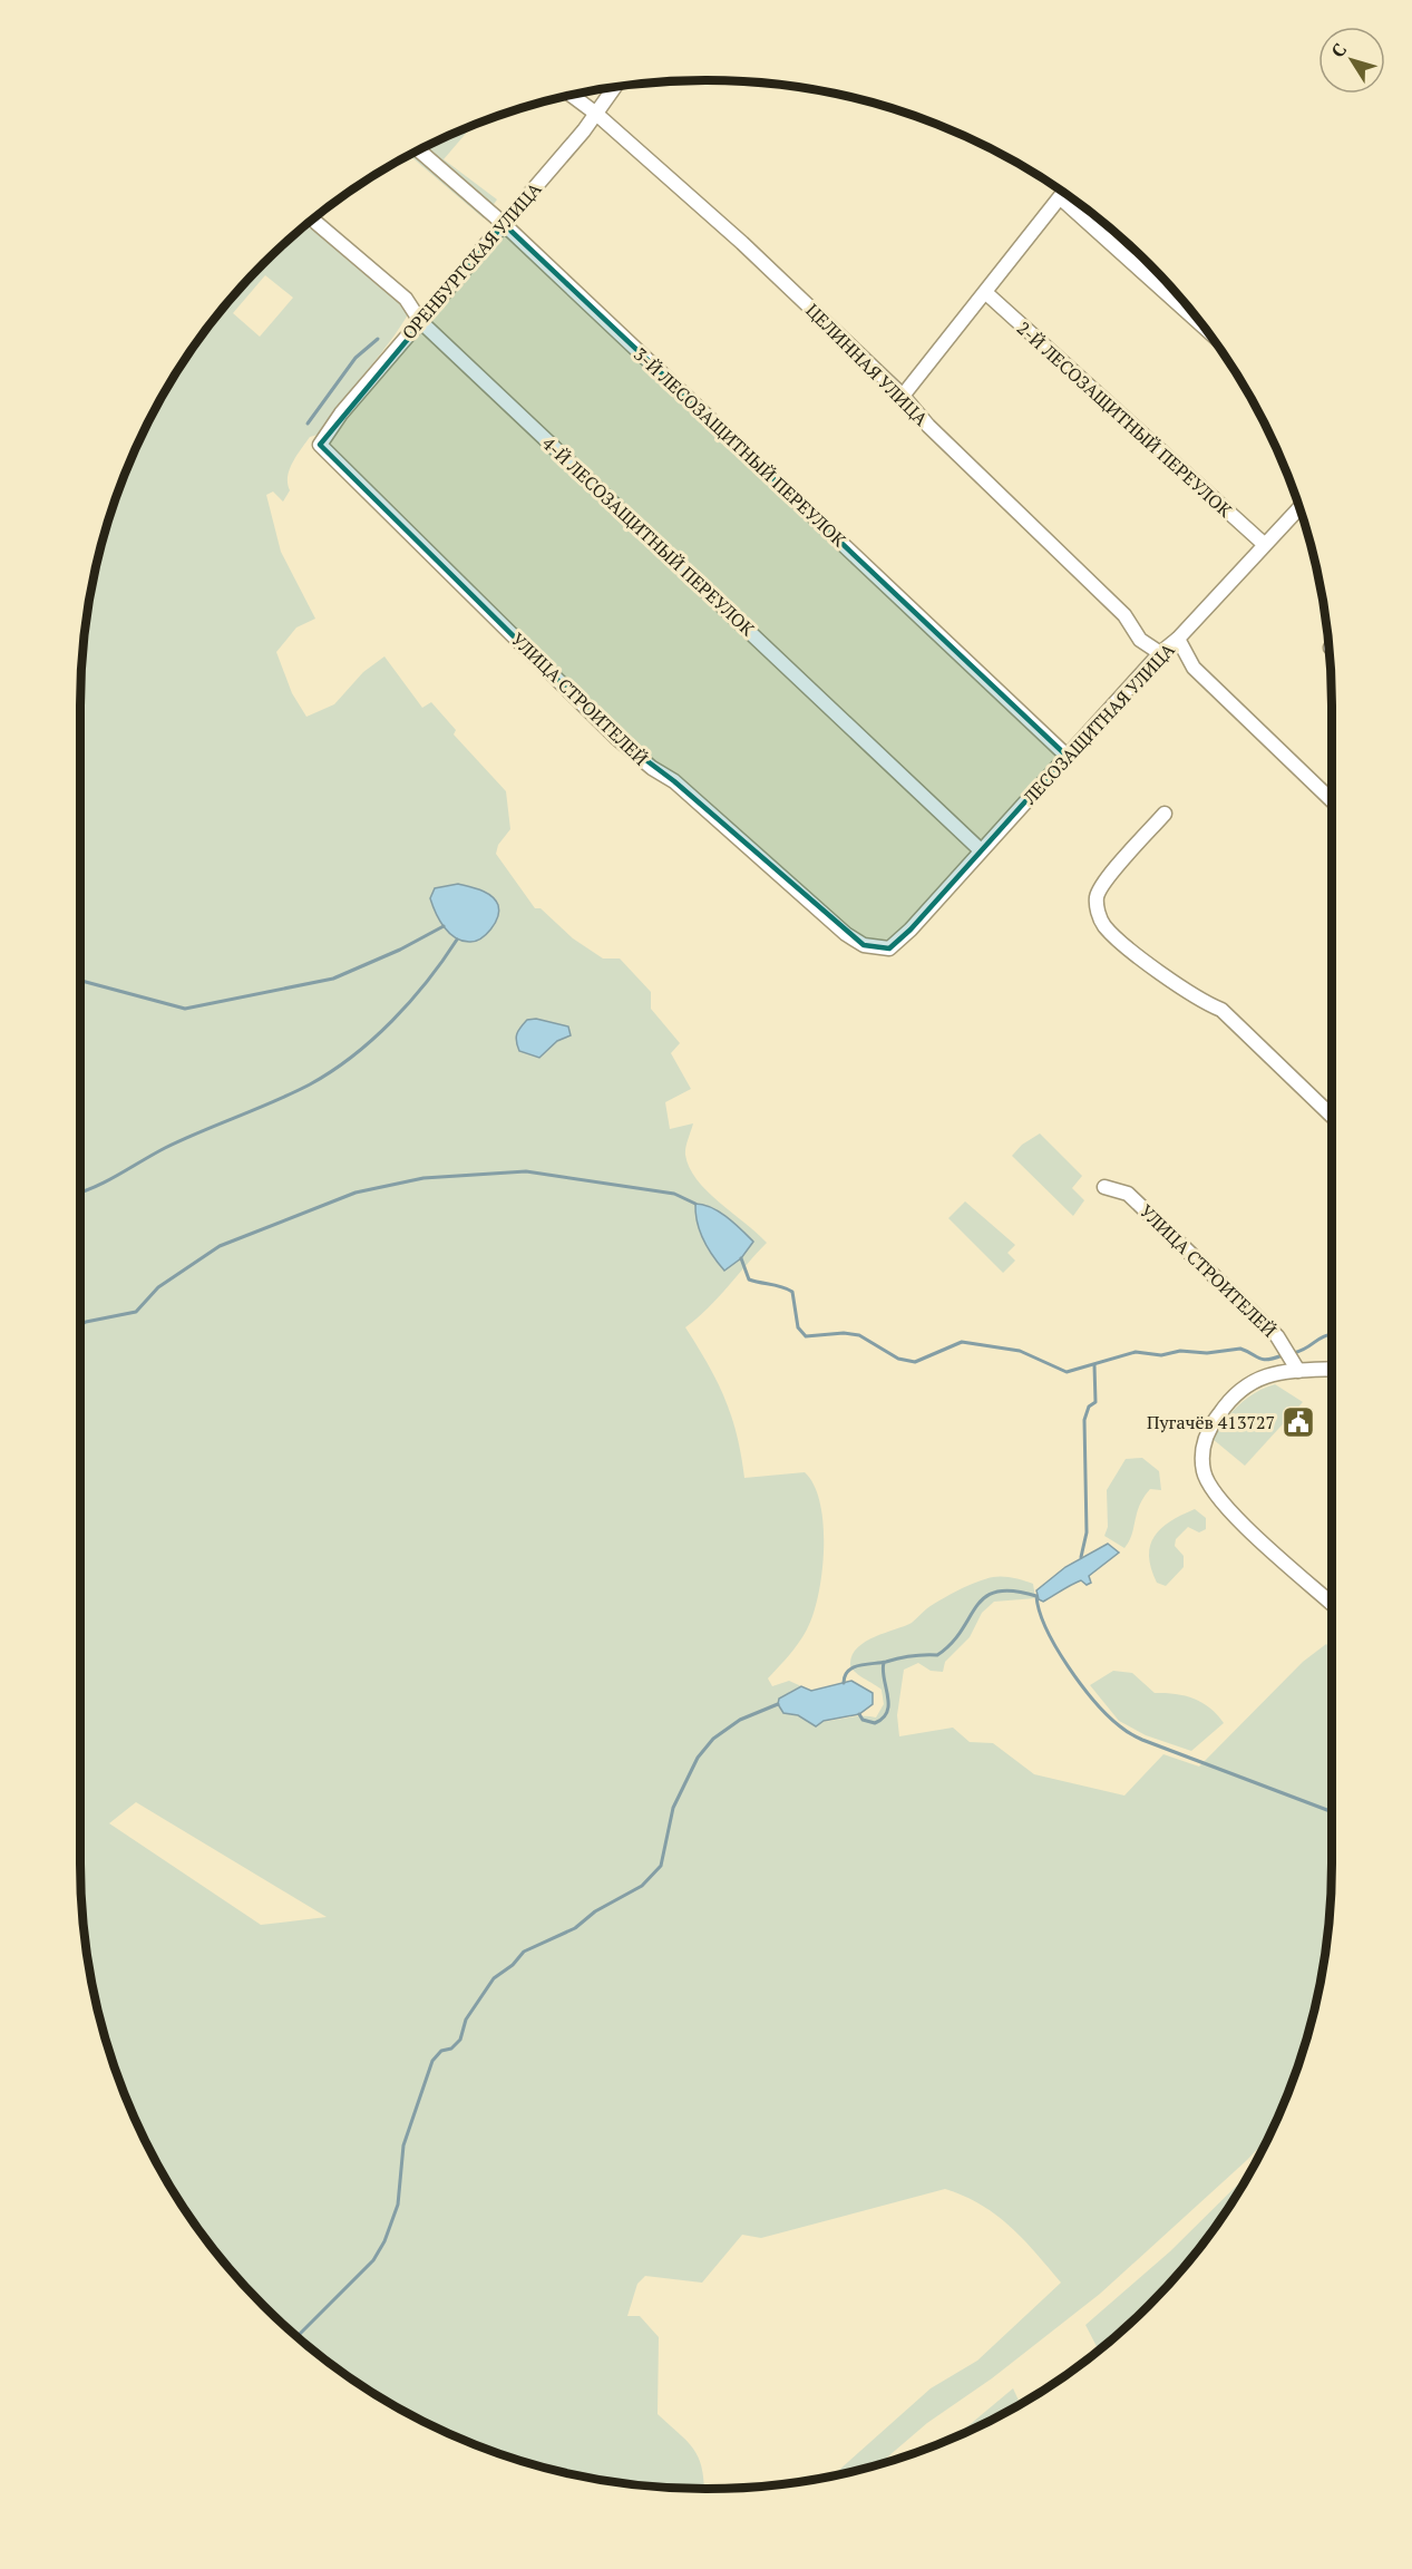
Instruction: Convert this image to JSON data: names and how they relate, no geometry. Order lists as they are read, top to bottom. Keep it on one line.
{"streets":{"street":["ОРЕНБУРГСКАЯ УЛИЦА","ЦЕЛИННАЯ УЛИЦА","2-Й ЛЕСОЗАЩИТНЫЙ ПЕРЕУЛОК","3-Й ЛЕСОЗАЩИТНЫЙ ПЕРЕУЛОК","4-Й ЛЕСОЗАЩИТНЫЙ ПЕРЕУЛОК","УЛИЦА СТРОИТЕЛЕЙ","ЛЕСОЗАЩИТНАЯ УЛИЦА"]},"crossings":[["ОРЕНБУРГСКАЯ УЛИЦА","ЦЕЛИННАЯ УЛИЦА"],["ОРЕНБУРГСКАЯ УЛИЦА","3-Й ЛЕСОЗАЩИТНЫЙ ПЕРЕУЛОК"],["ОРЕНБУРГСКАЯ УЛИЦА","4-Й ЛЕСОЗАЩИТНЫЙ ПЕРЕУЛОК"],["ОРЕНБУРГСКАЯ УЛИЦА","УЛИЦА СТРОИТЕЛЕЙ"],["ЦЕЛИННАЯ УЛИЦА","ЛЕСОЗАЩИТНАЯ УЛИЦА"],["2-Й ЛЕСОЗАЩИТНЫЙ ПЕРЕУЛОК","ЛЕСОЗАЩИТНАЯ УЛИЦА"],["3-Й ЛЕСОЗАЩИТНЫЙ ПЕРЕУЛОК","ЛЕСОЗАЩИТНАЯ УЛИЦА"],["4-Й ЛЕСОЗАЩИТНЫЙ ПЕРЕУЛОК","ЛЕСОЗАЩИТНАЯ УЛИЦА"],["УЛИЦА СТРОИТЕЛЕЙ","ЛЕСОЗАЩИТНАЯ УЛИЦА"]],"places":{"public building":["Пугачёв 413727"]},"north":"top left"}
